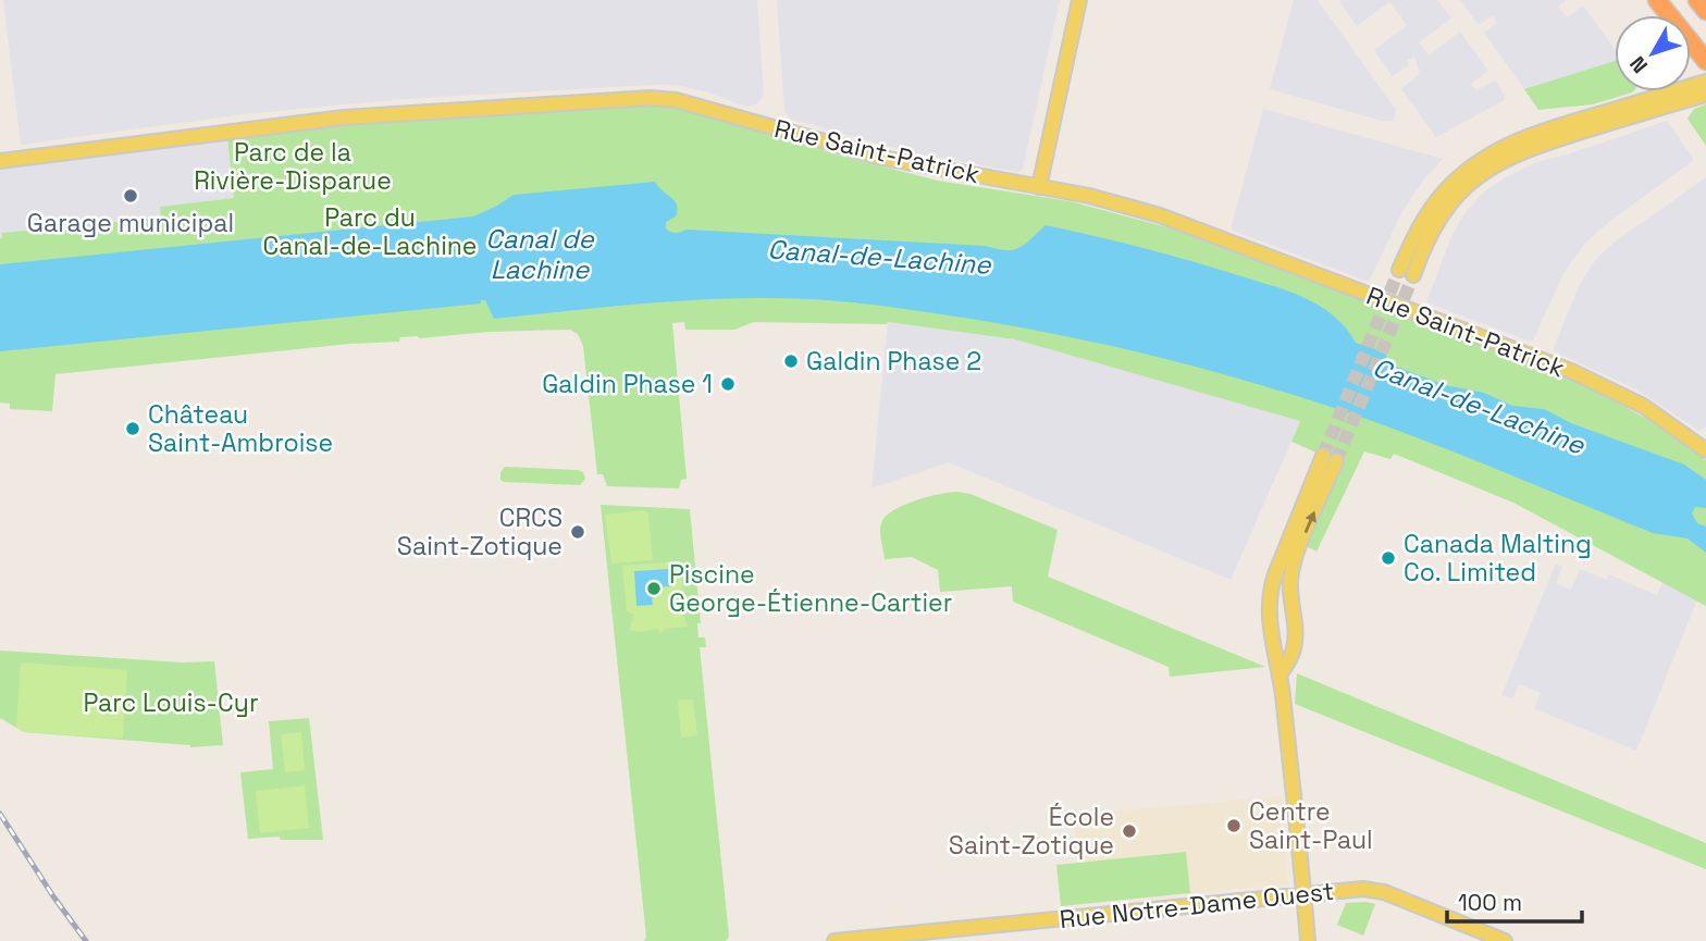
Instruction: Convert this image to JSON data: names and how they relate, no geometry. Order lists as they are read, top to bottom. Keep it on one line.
{"streets":{"main road":["Rue Saint-Patrick","Rue Notre-Dame Ouest"]},"water":["Canal de Lachine","Canal-de-Lachine"],"parks":["Parc de la Rivière-Disparue","Parc du Canal-de-Lachine","Parc Louis-Cyr"],"places":["Garage municipal","Galdin Phase 2","Galdin Phase 1","Château Saint-Ambroise","CRCS Saint-Zotique","Canada Malting Co. Limited","Piscine George-Étienne-Cartier","Centre Saint-Paul","École Saint-Zotique"],"scale_bar":"100 m","north":"bottom left"}
